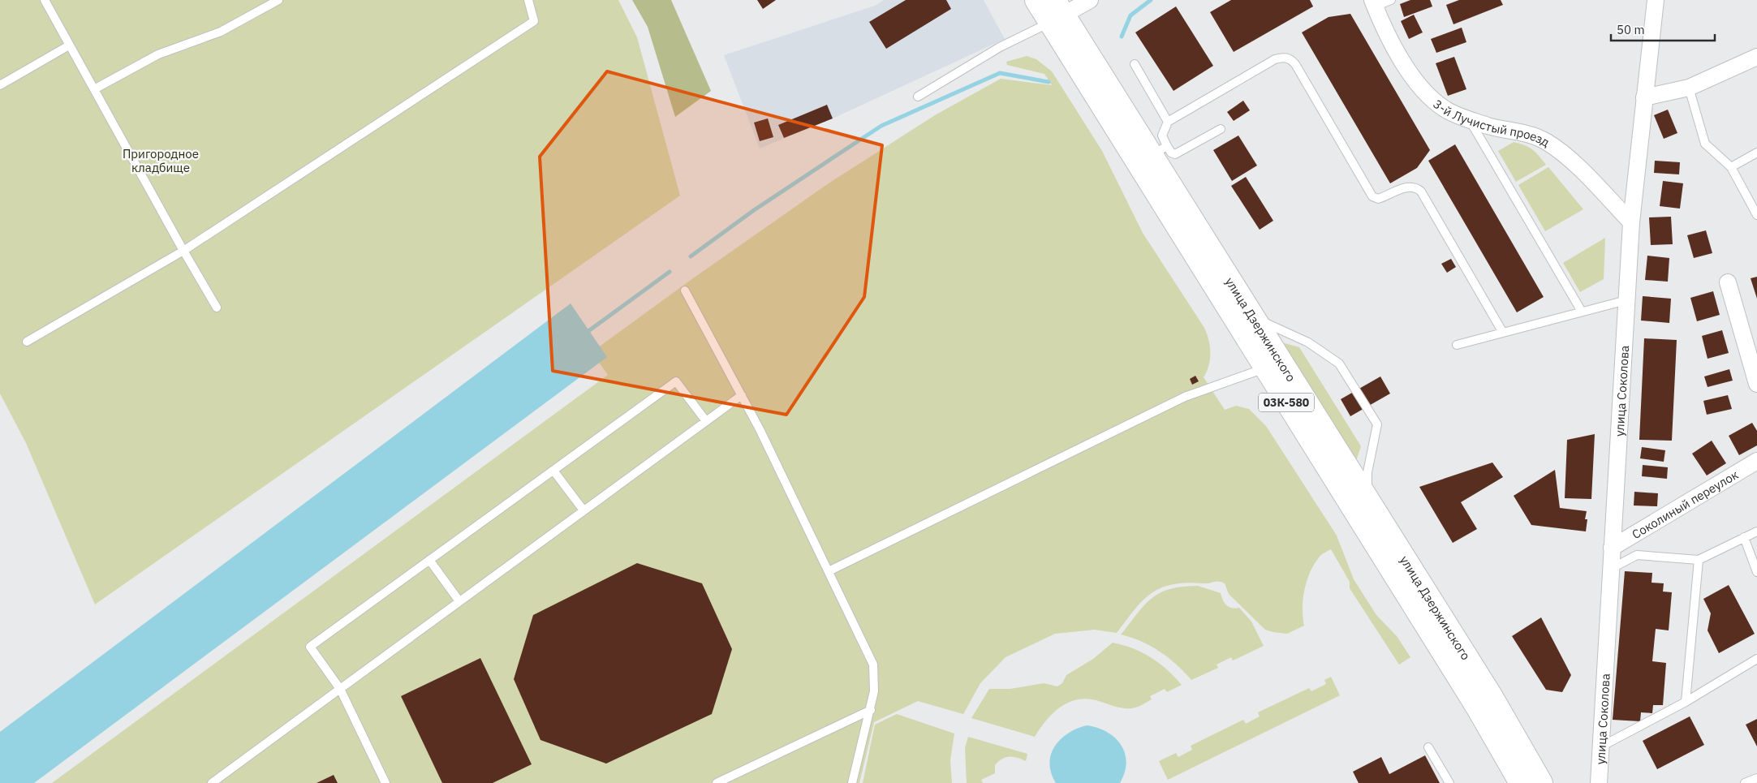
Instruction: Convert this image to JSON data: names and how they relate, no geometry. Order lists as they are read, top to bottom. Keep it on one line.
{"streets":{"main road":["улица Дзержинского","03К-580"],"street":["3-й Лучистый проезд","улица Соколова","Соколиный переулок"]},"crossings":[["3-й Лучистый проезд","улица Соколова"],["улица Соколова","Соколиный переулок"]],"parks":["Пригородное кладбище"],"scale_bar":"50 m"}
